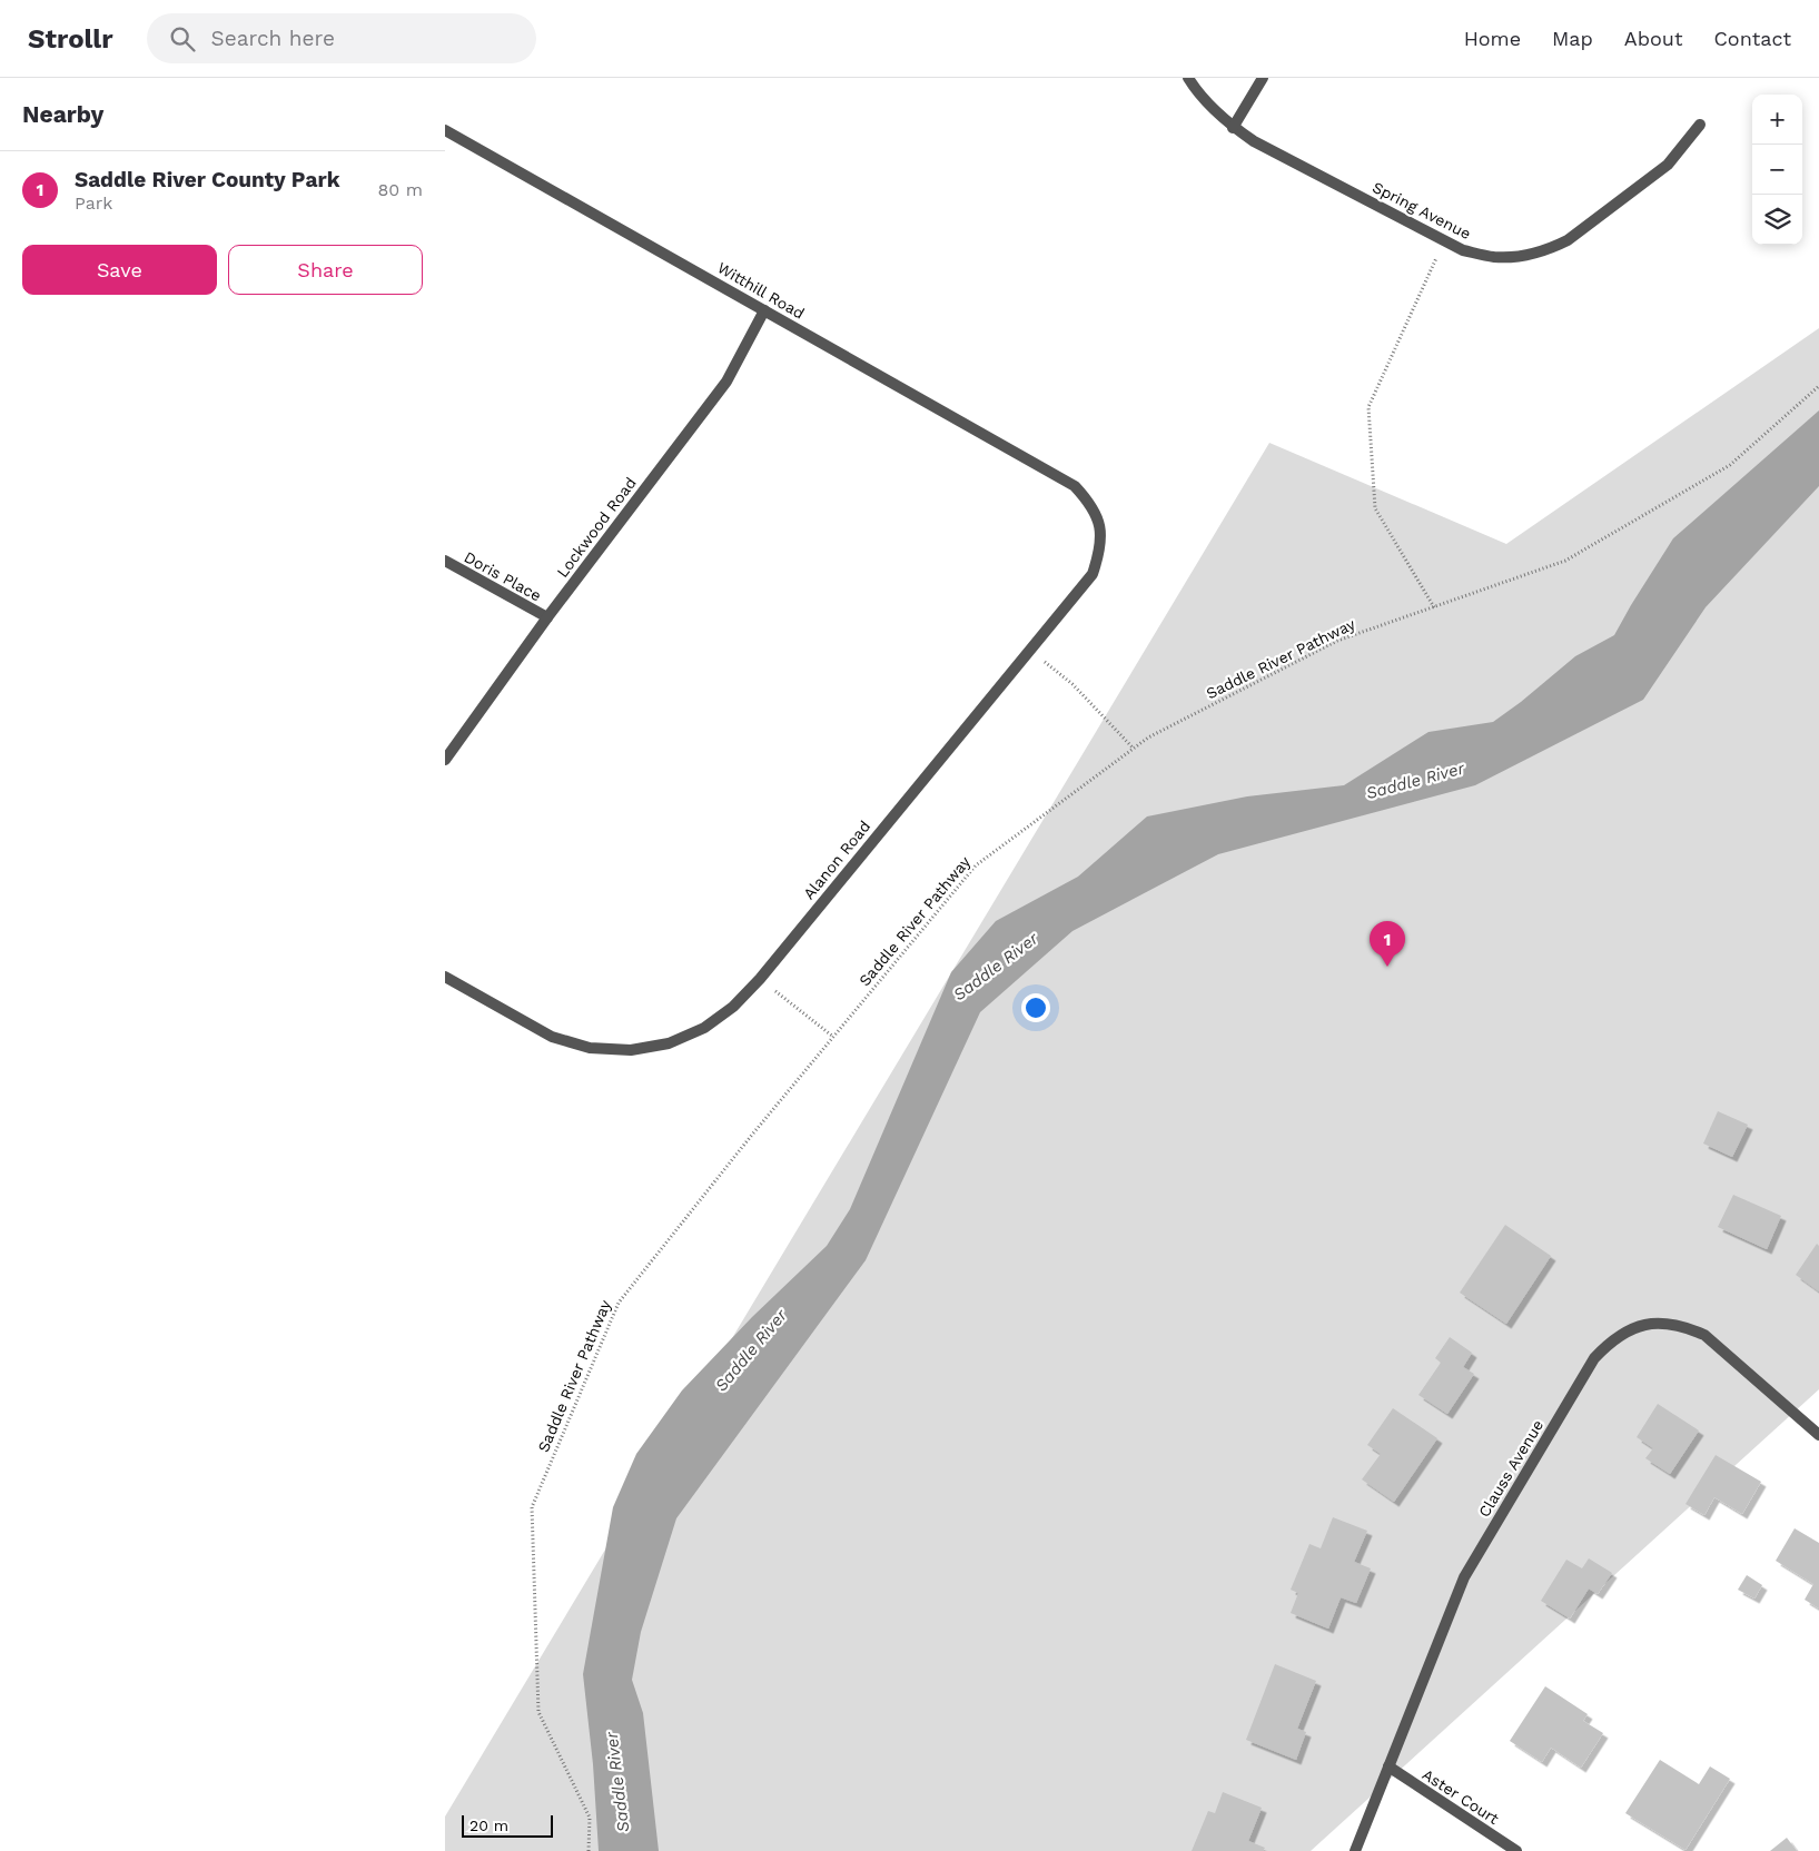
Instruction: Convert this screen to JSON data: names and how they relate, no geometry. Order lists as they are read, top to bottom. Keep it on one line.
{"streets":{"street":["Spring Avenue","Witthill Road","Lockwood Road","Doris Place","Alanon Road","Clauss Avenue","Aster Court"],"path":["Saddle River Pathway"]},"crossings":[["Witthill Road","Lockwood Road"],["Witthill Road","Alanon Road"],["Lockwood Road","Doris Place"],["Clauss Avenue","Aster Court"]],"water":["Saddle River"],"scale_bar":"20 m","page":{"header":"Strollr","search":"Search here","nav":["Home","Map","About","Contact"],"heading":"Nearby","map_buttons":["+","−"],"list":[{"mark":"1","name":"Saddle River County Park","note":"Park","value":"80 m"}],"buttons":["Save","Share"],"pins":"1","scale":"20 m"}}
